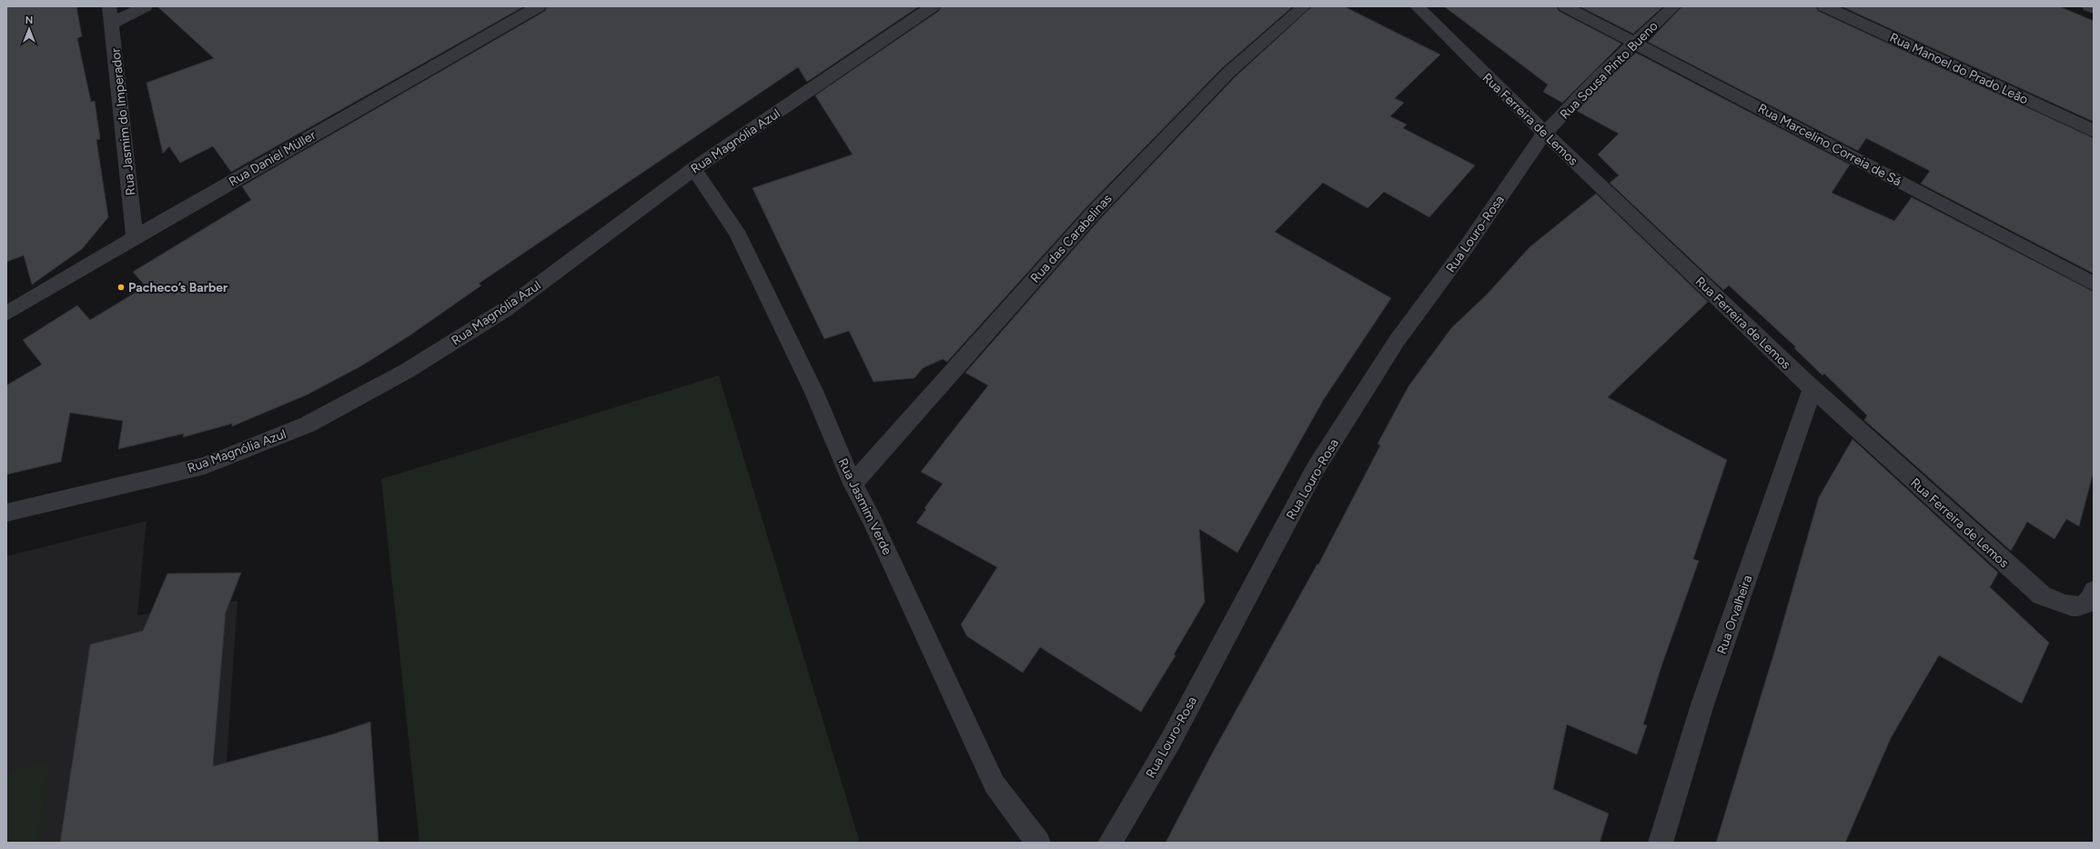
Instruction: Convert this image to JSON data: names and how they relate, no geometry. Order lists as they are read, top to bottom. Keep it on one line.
{"streets":{"street":["Rua Manoel do Prado Leão","Rua Sousa Pinto Bueno","Rua Ferreira de Lemos","Rua Jasmim do Imperador","Rua Magnólia Azul","Rua Marcelino Correia de Sá","Rua Daniel Müller","Rua Louro-Rosa","Rua das Carabelinas","Rua Jasmim Verde","Rua Orvalheira"]},"crossings":[["Rua Sousa Pinto Bueno","Rua Ferreira de Lemos"],["Rua Sousa Pinto Bueno","Rua Marcelino Correia de Sá"],["Rua Sousa Pinto Bueno","Rua Louro-Rosa"],["Rua Ferreira de Lemos","Rua Louro-Rosa"],["Rua Ferreira de Lemos","Rua Orvalheira"],["Rua Jasmim do Imperador","Rua Daniel Müller"],["Rua Magnólia Azul","Rua Jasmim Verde"],["Rua das Carabelinas","Rua Jasmim Verde"]],"places":["Pacheco’s Barber"],"north":"top"}
